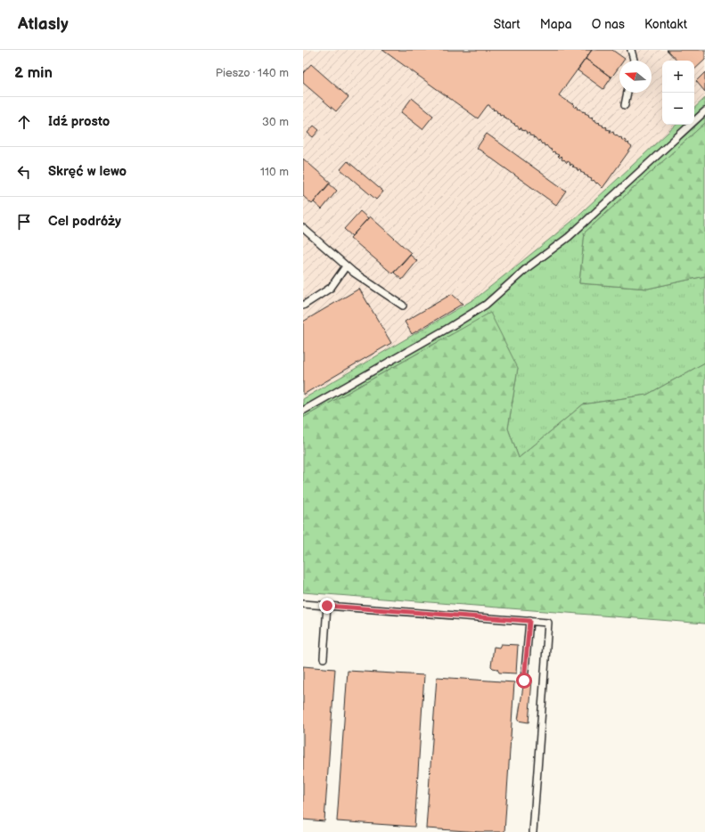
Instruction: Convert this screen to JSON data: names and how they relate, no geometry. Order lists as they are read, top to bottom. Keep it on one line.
{"north":"left","page":{"header":"Atlasly","nav":["Start","Mapa","O nas","Kontakt"],"heading":["2 min","Pieszo · 140 m"],"map_buttons":["+","−"],"list":[["Idź prosto","30 m"],["Skręć w lewo","110 m"],"Cel podróży"]}}
